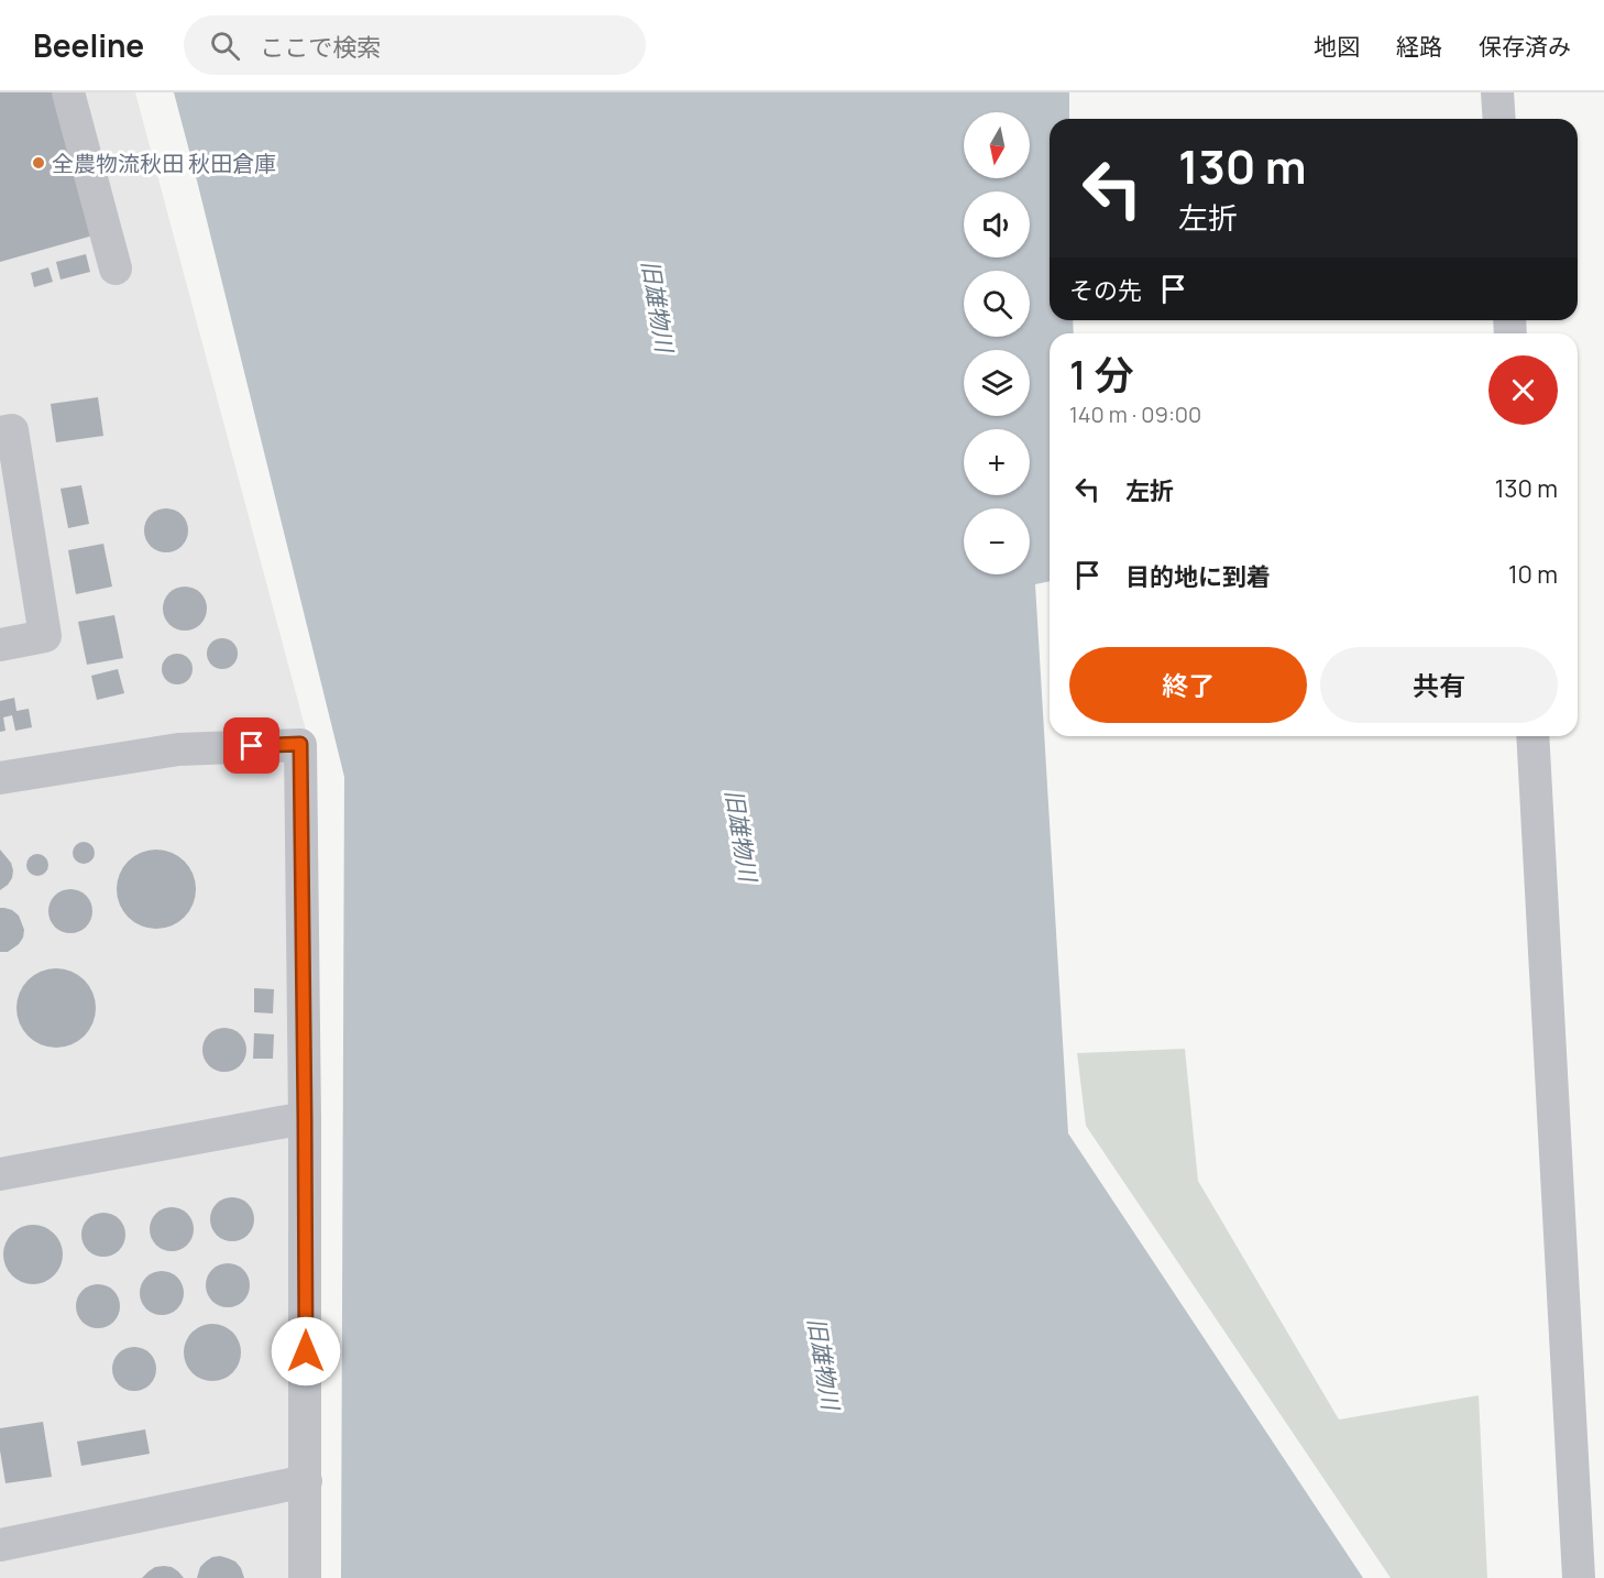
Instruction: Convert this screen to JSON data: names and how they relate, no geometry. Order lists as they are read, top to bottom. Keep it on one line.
{"water":["旧雄物川"],"places":["全農物流秋田 秋田倉庫"],"north":"bottom","page":{"header":"Beeline","search":"ここで検索","nav":["地図","経路","保存済み"],"map_buttons":["+","−"],"turn":["130 m","左折"],"then":"その先","heading":["1 分","140 m · 09:00"],"list":[{"name":"左折","value":"130 m"},{"name":"目的地に到着","value":"10 m"}],"buttons":["終了","共有"]}}
